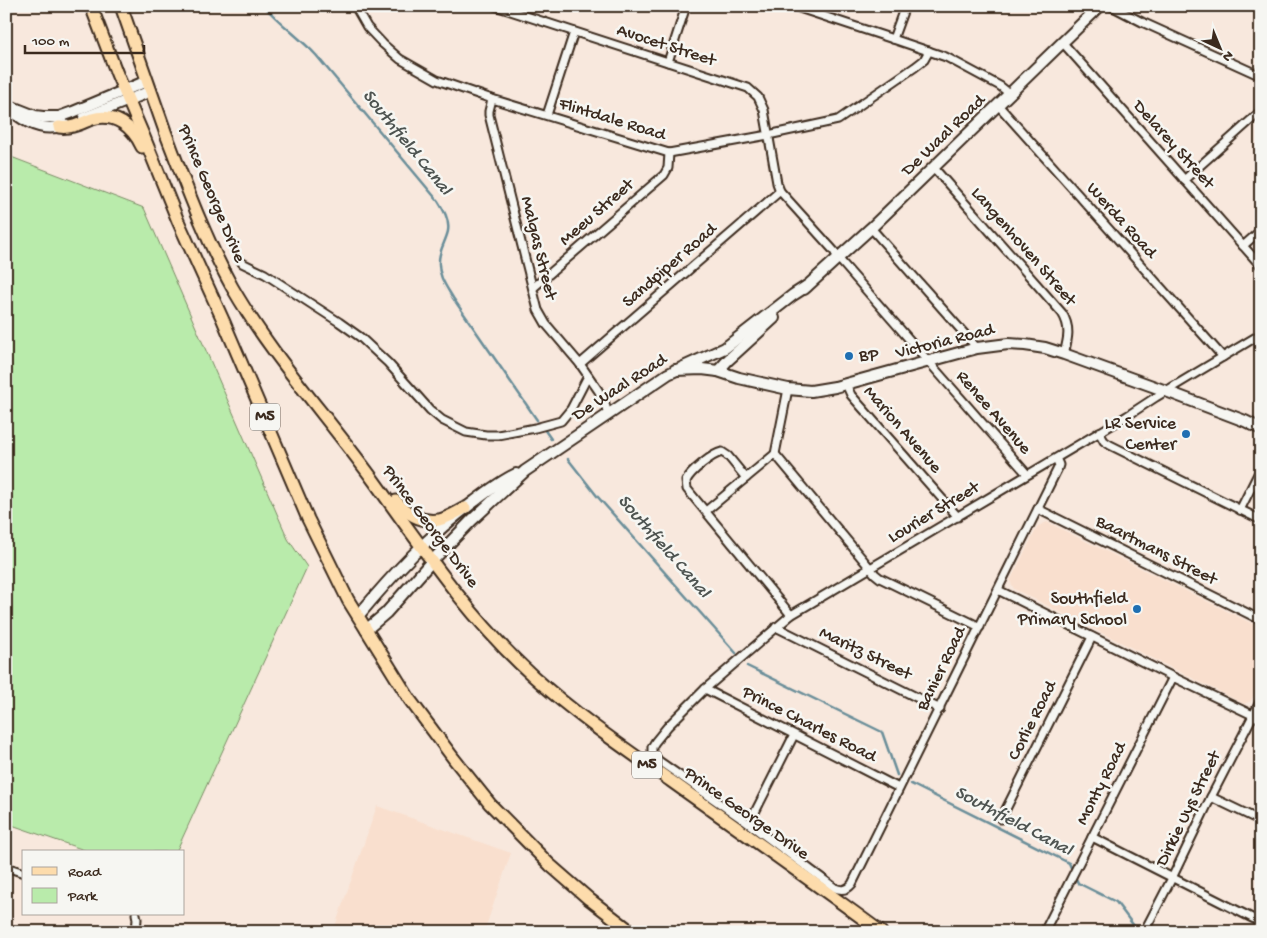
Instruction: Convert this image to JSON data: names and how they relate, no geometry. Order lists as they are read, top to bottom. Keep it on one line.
{"streets":{"main road":["De Waal Road","Prince George Drive","Victoria Road","M5"],"street":["Avocet Street","Flintdale Road","Delarey Street","Meeu Street","Werda Road","Langenhoven Street","Malgas Street","Sandpiper Road","Renee Avenue","Marion Avenue","Lourier Street","Baartmans Street","Maritz Street","Banier Road","Corlie Road","Prince Charles Road","Monty Road","Dirkie Uys Street"]},"crossings":[["Avocet Street","Flintdale Road"],["Avocet Street","Sandpiper Road"],["Avocet Street","Renee Avenue"],["Flintdale Road","Meeu Street"],["Flintdale Road","Malgas Street"],["De Waal Road","Delarey Street"],["De Waal Road","Prince George Drive"],["De Waal Road","Werda Road"],["De Waal Road","Langenhoven Street"],["De Waal Road","Malgas Street"],["De Waal Road","Victoria Road"],["De Waal Road","Renee Avenue"],["De Waal Road","M5"],["Meeu Street","Malgas Street"],["Werda Road","Lourier Street"],["Langenhoven Street","Victoria Road"],["Malgas Street","Sandpiper Road"],["Sandpiper Road","Renee Avenue"],["Victoria Road","Renee Avenue"],["Victoria Road","Marion Avenue"],["Victoria Road","Lourier Street"],["Renee Avenue","Lourier Street"],["Marion Avenue","Lourier Street"],["Lourier Street","Maritz Street"],["Lourier Street","Banier Road"],["Lourier Street","Prince Charles Road"],["Baartmans Street","Banier Road"],["Maritz Street","Banier Road"],["Banier Road","Prince Charles Road"]],"water":["Southfield Canal"],"places":["BP","LR Service Center","Southfield Primary School"],"legend":["Road","Park"],"scale_bar":"100 m","north":"bottom right"}
